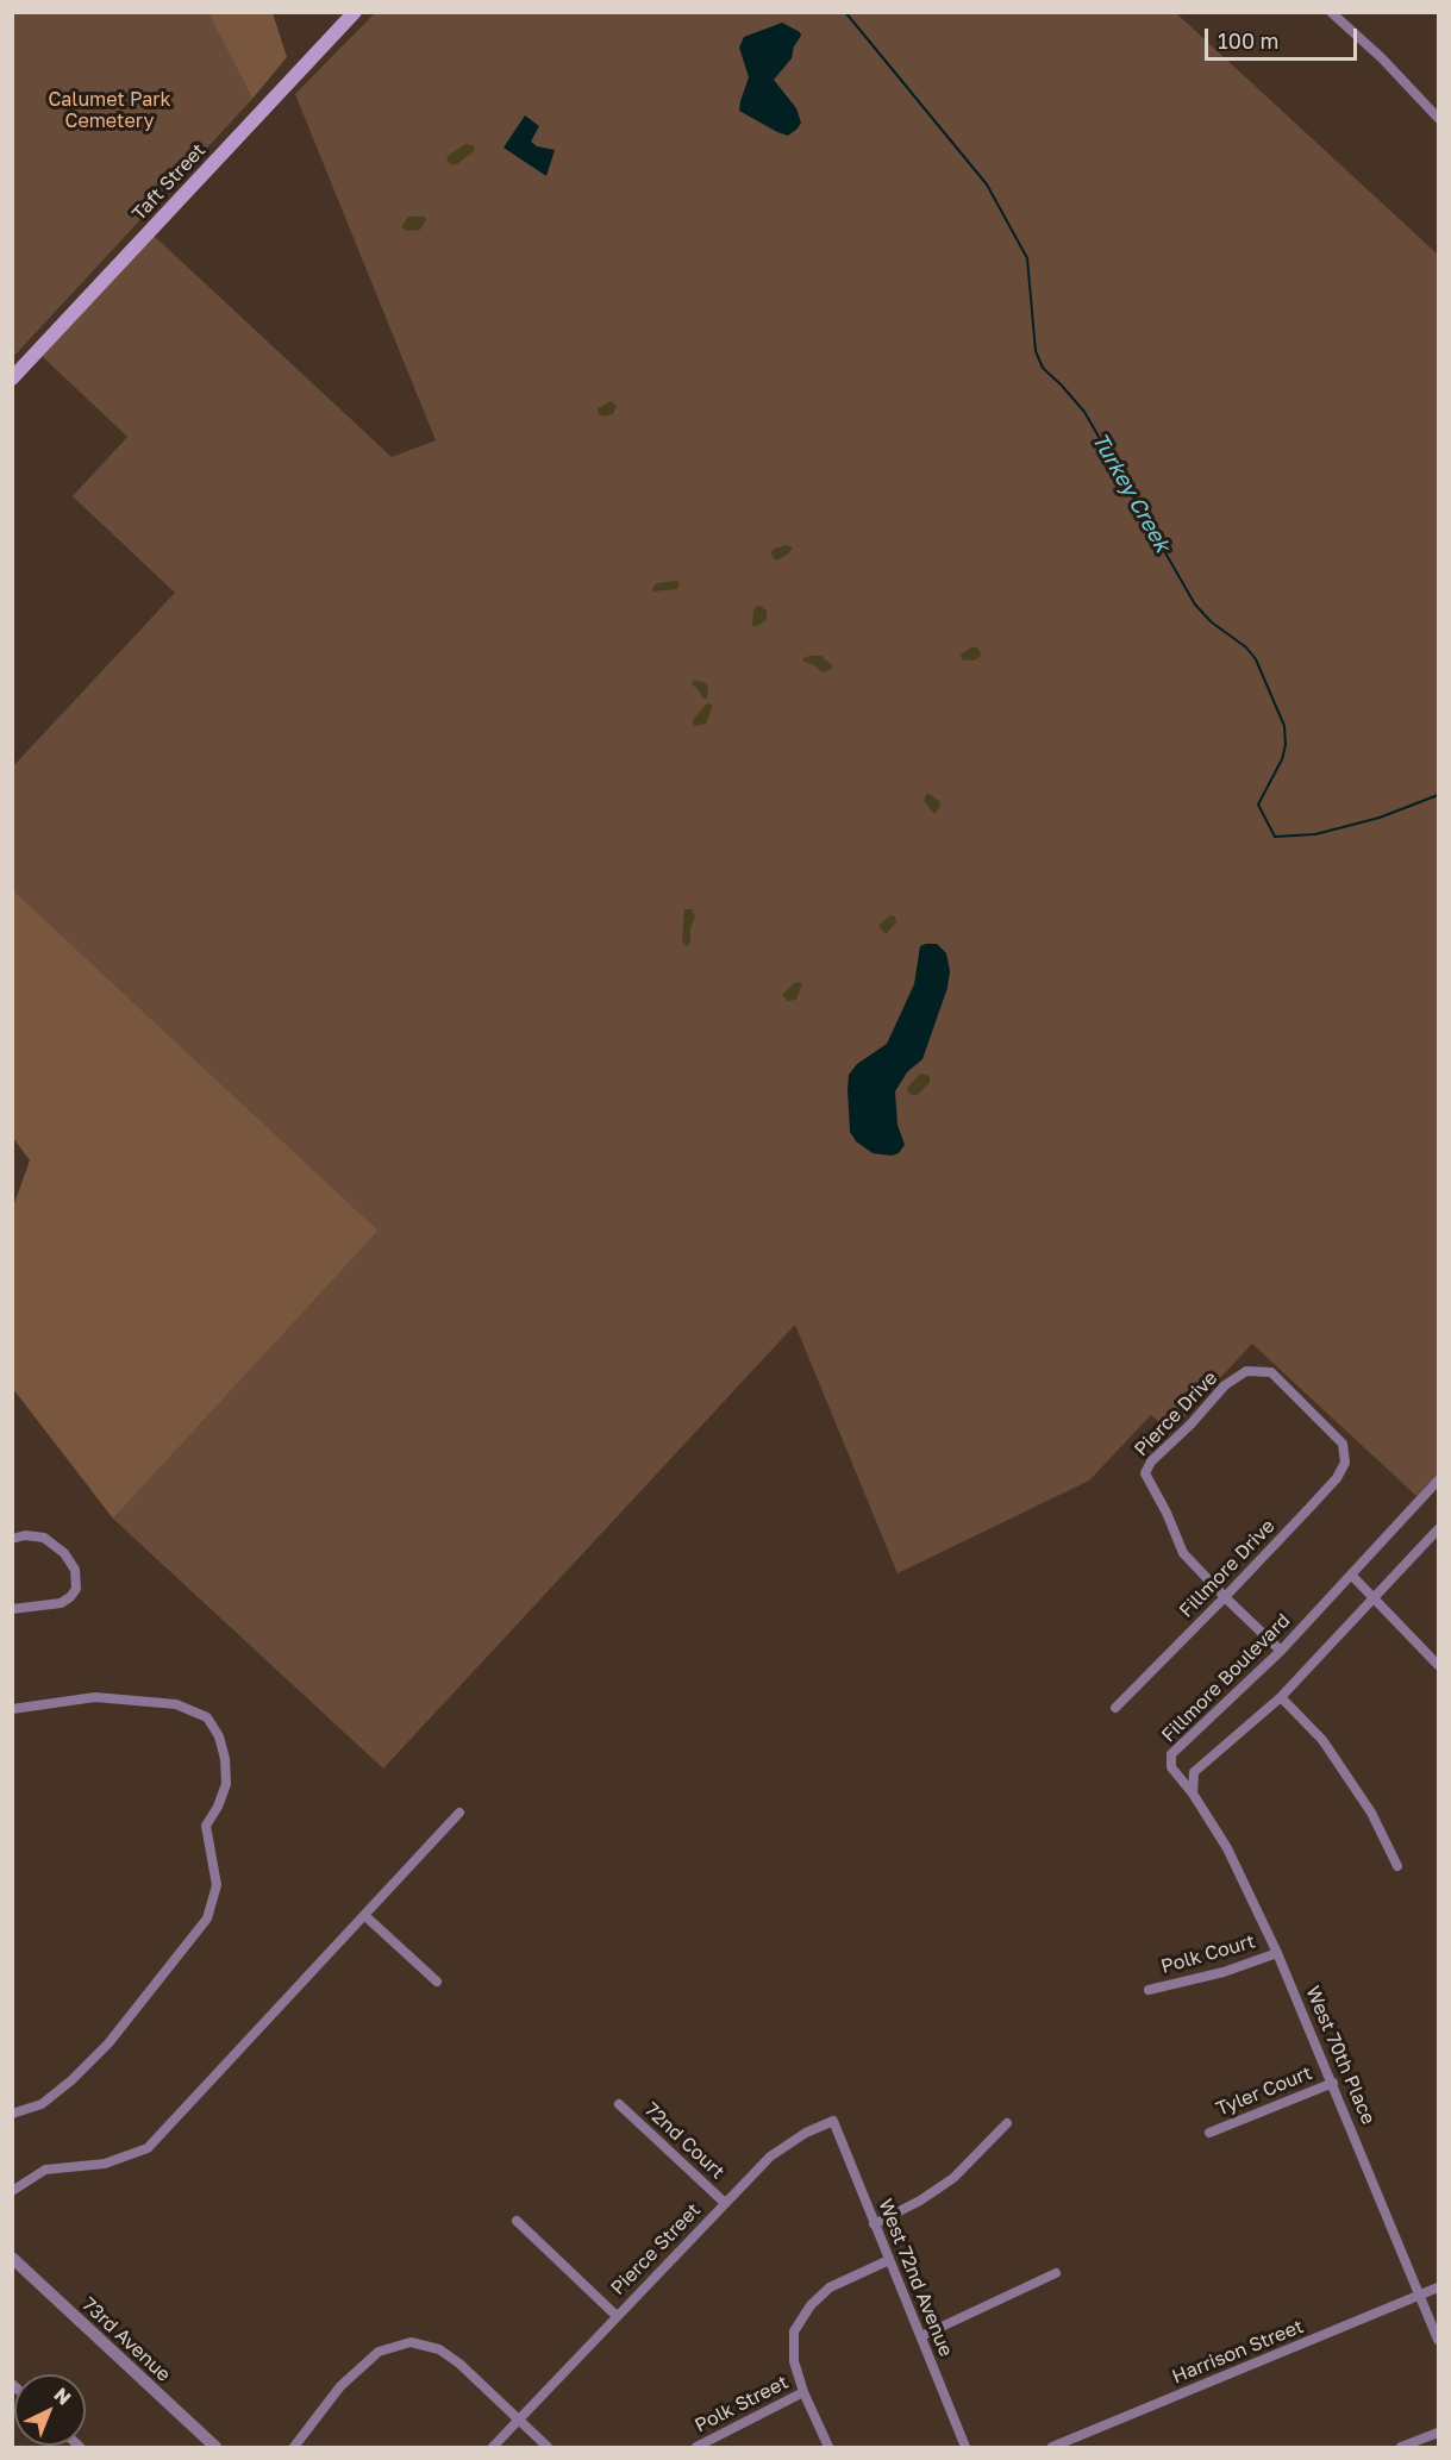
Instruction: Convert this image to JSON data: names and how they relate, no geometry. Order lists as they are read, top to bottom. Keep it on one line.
{"streets":{"main road":["Taft Street"],"street":["Pierce Drive","Fillmore Drive","Fillmore Boulevard","Polk Court","West 70th Place","Tyler Court","72nd Court","Pierce Street","West 72nd Avenue","73rd Avenue","Harrison Street","Polk Street"]},"crossings":[["Pierce Drive","Fillmore Drive"],["Pierce Drive","Fillmore Boulevard"],["Fillmore Boulevard","West 70th Place"],["Polk Court","West 70th Place"],["West 70th Place","Tyler Court"],["West 70th Place","Harrison Street"],["72nd Court","Pierce Street"],["Pierce Street","West 72nd Avenue"]],"water":["Turkey Creek"],"parks":["Calumet Park Cemetery"],"scale_bar":"100 m","north":"top right"}
